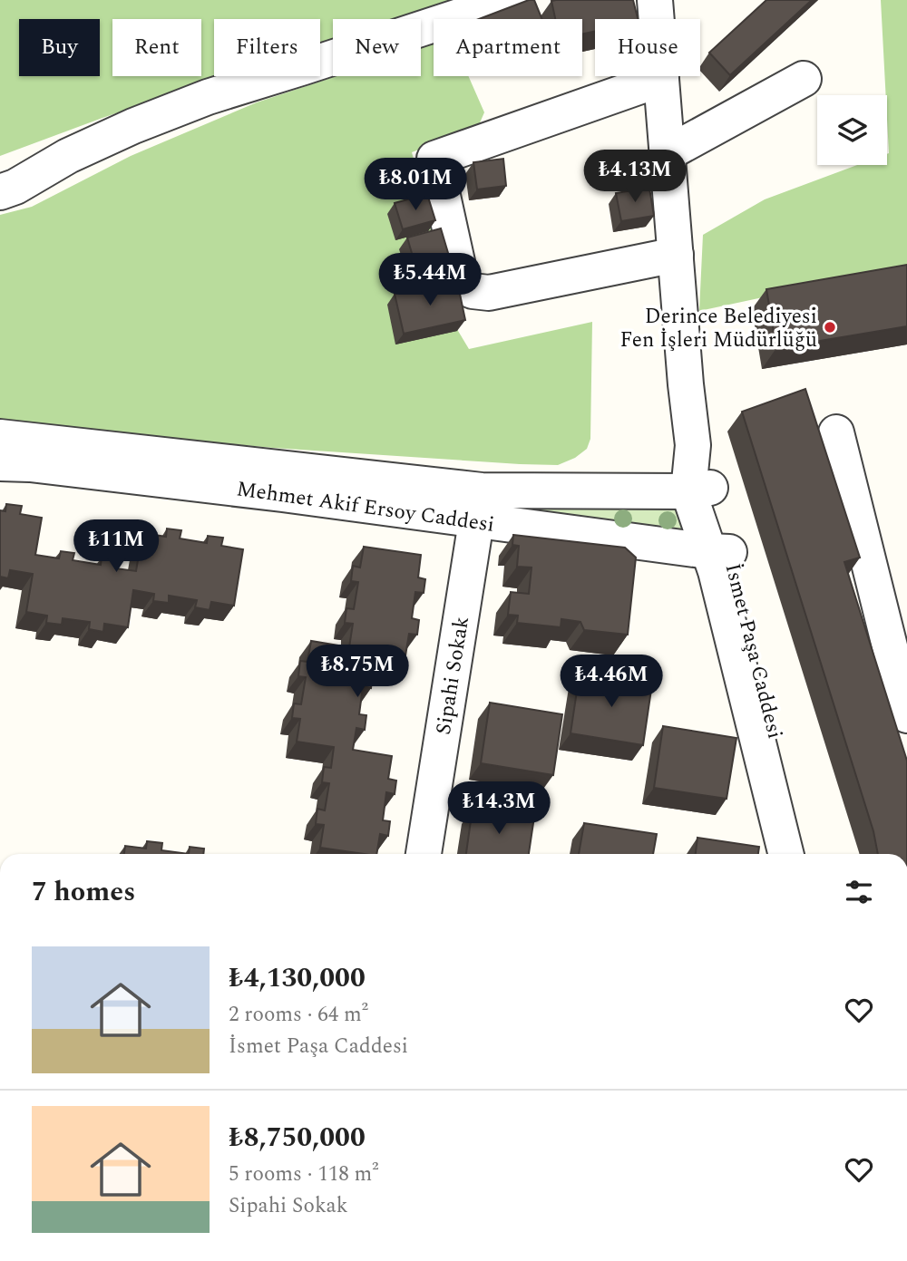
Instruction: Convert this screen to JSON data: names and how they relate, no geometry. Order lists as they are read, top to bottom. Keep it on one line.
{"streets":{"street":["Mehmet Akif Ersoy Caddesi","İsmet Paşa Caddesi","Sipahi Sokak"]},"crossings":[["Mehmet Akif Ersoy Caddesi","İsmet Paşa Caddesi"],["Mehmet Akif Ersoy Caddesi","Sipahi Sokak"]],"places":["Derince Belediyesi Fen İşleri Müdürlüğü"],"page":{"chip":["Buy","Rent","Filters","New","Apartment","House"],"price":["₺4.13M","₺8.01M","₺5.44M","₺11M","₺8.75M","₺4.46M","₺14.3M"],"heading":"7 homes","list":[{"name":"₺4,130,000","note":"2 rooms · 64 m² · İsmet Paşa Caddesi"},{"name":"₺8,750,000","note":"5 rooms · 118 m² · Sipahi Sokak"}]}}
